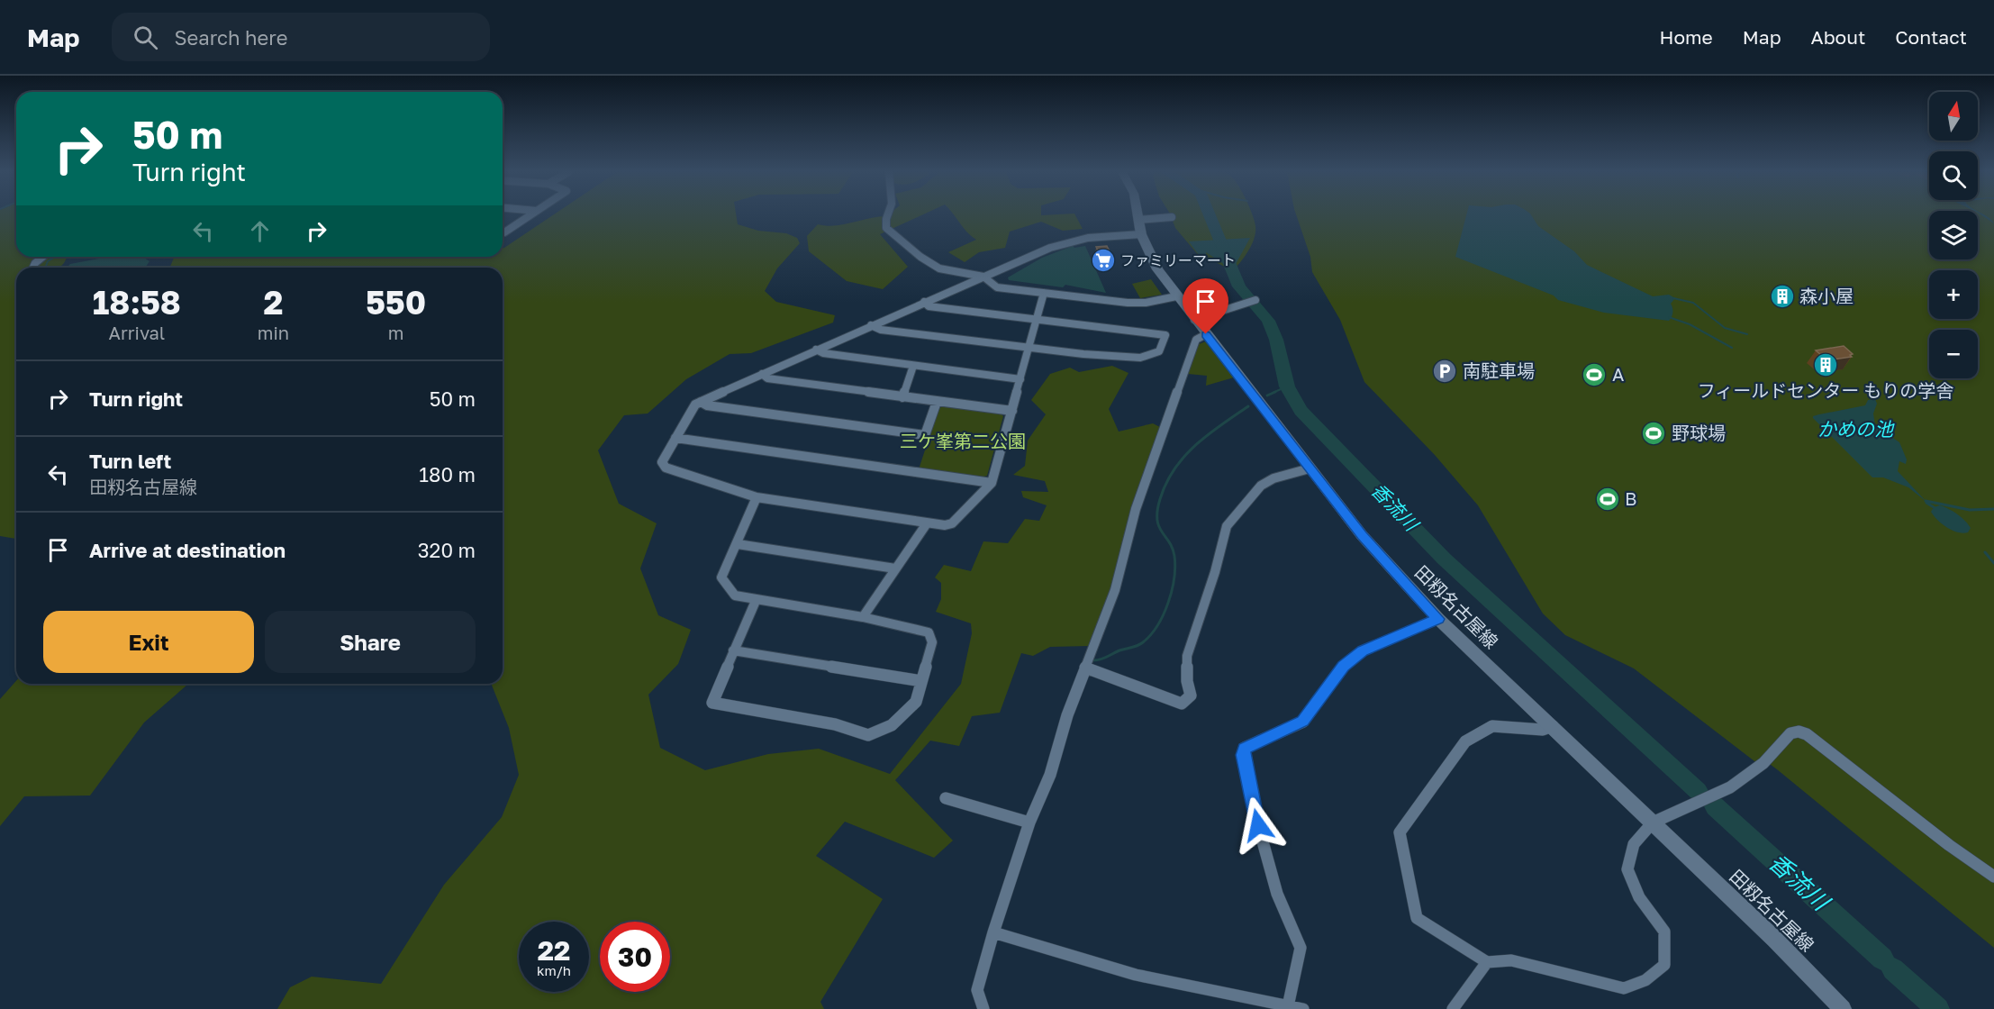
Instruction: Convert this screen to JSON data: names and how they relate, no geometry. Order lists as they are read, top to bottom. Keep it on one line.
{"streets":{"main road":["田籾名古屋線"]},"water":["かめの池","香流川"],"parks":["三ケ峯第二公園"],"places":{"supermarket":["ファミリーマート"],"building":["森小屋","フィールドセンター もりの学舎"],"parking":["南駐車場"],"sports":["A","野球場","B"]},"north":"top","page":{"header":"Map","search":"Search here","nav":["Home","Map","About","Contact"],"map_buttons":["+","−"],"turn":["50 m","Turn right"],"eta":["18:58","Arrival","2","min","550","m"],"list":[{"name":"Turn right","value":"50 m"},{"name":"Turn left","note":"田籾名古屋線","value":"180 m"},{"name":"Arrive at destination","value":"320 m"}],"buttons":["Exit","Share"],"speed":"22 km/h","limit":"30"}}
